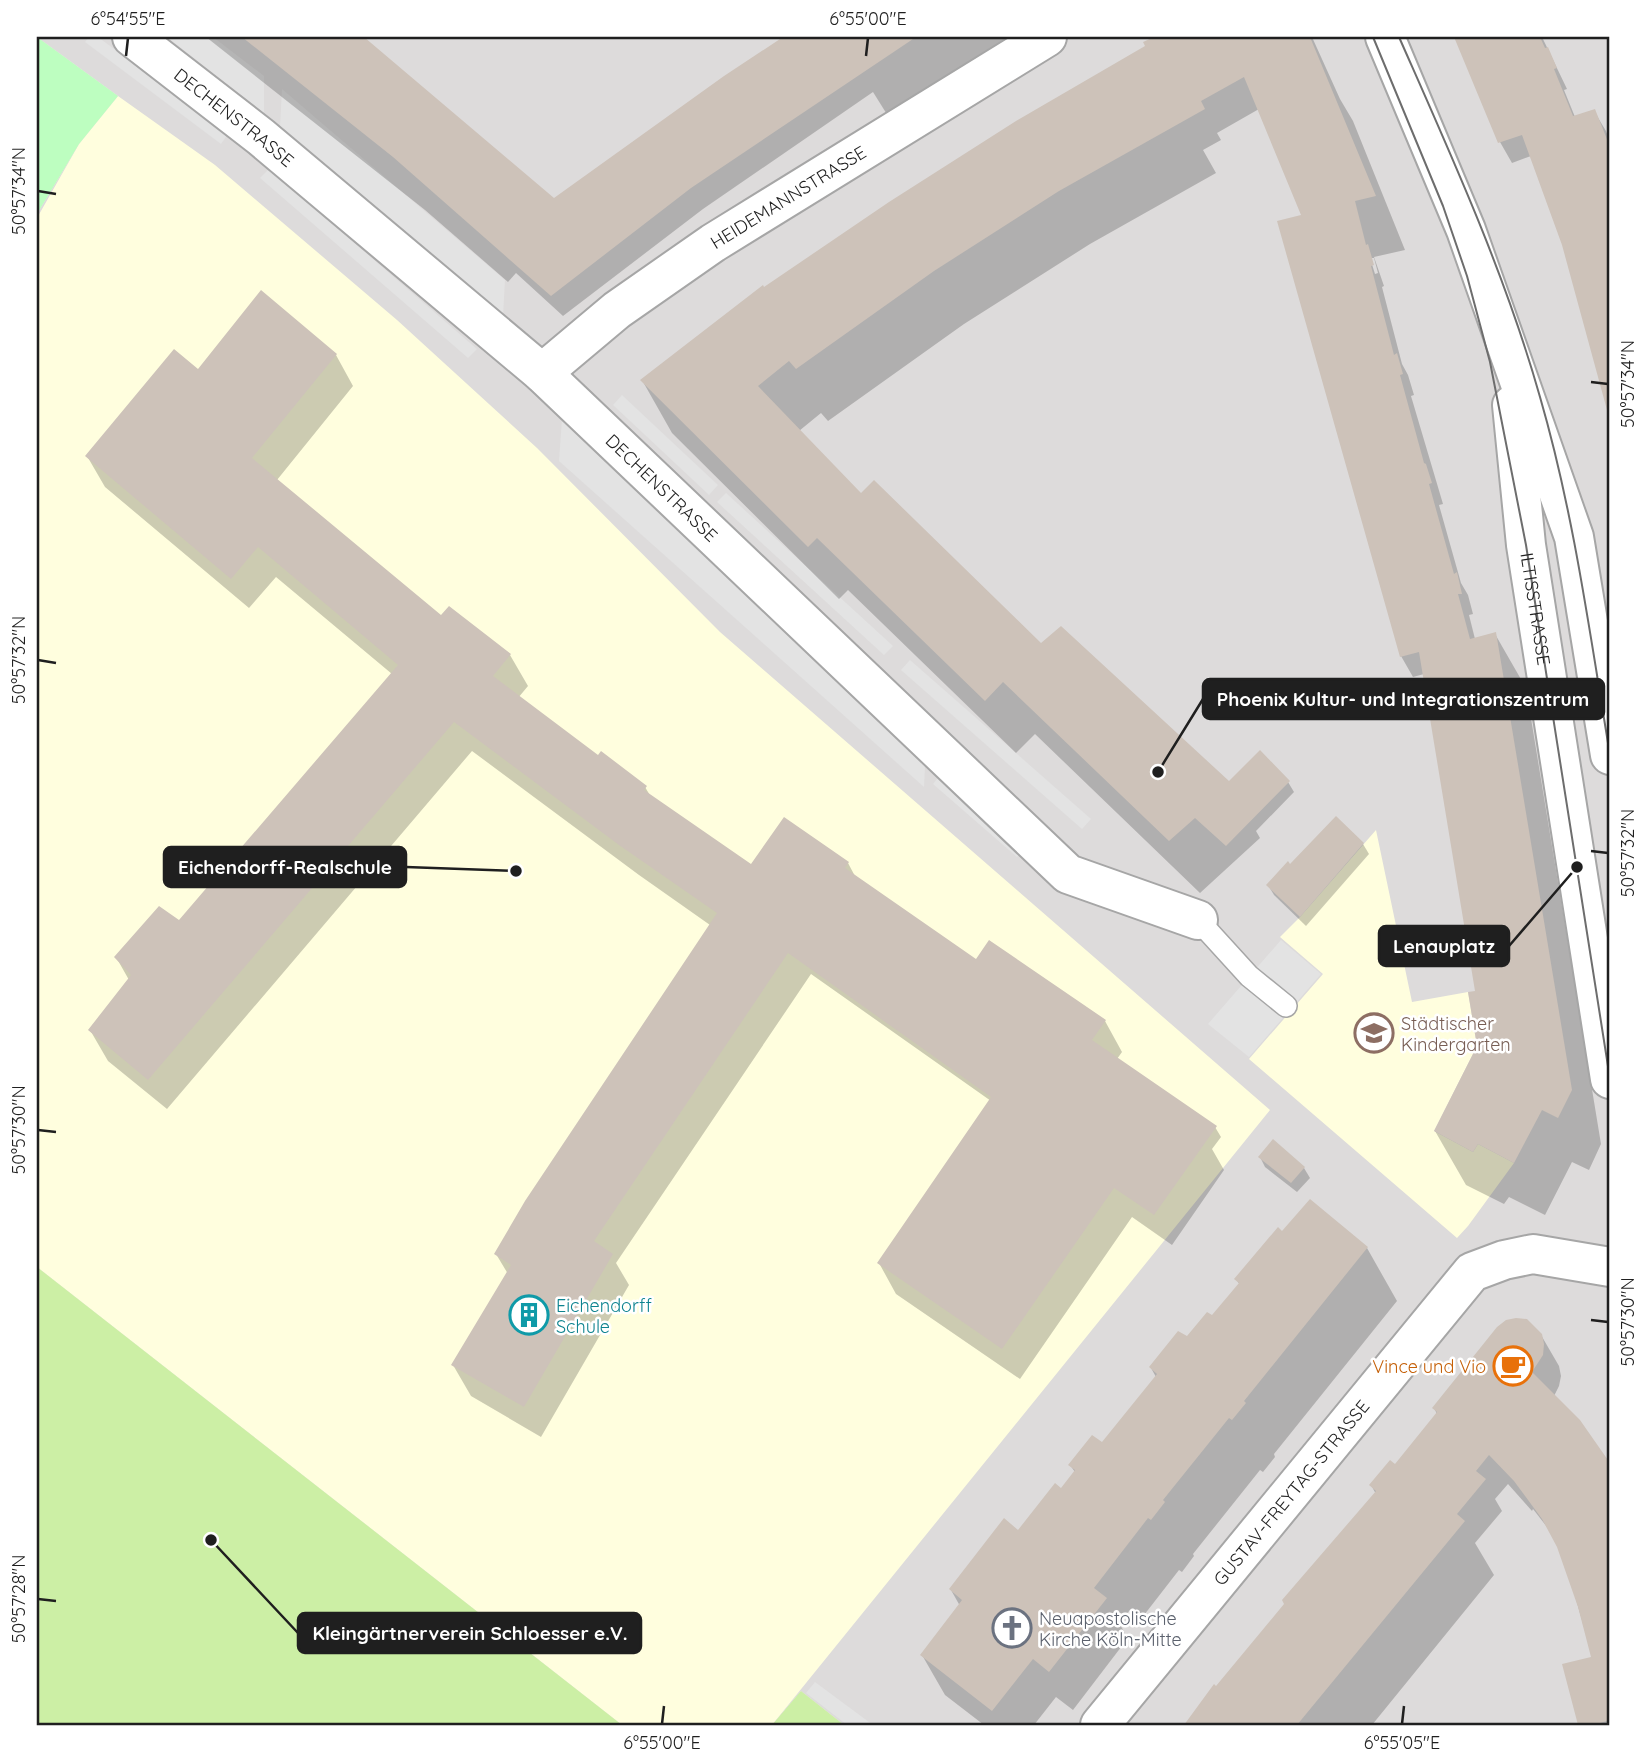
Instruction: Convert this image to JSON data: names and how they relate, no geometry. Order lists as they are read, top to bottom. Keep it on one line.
{"streets":{"street":["DECHENSTRASSE","HEIDEMANNSTRASSE","ILTISSTRASSE","GUSTAV-FREYTAG-STRASSE"]},"crossings":[["DECHENSTRASSE","HEIDEMANNSTRASSE"]],"places":{"other":["Phoenix Kultur- und Integrationszentrum","Lenauplatz","Eichendorff-Realschule","Kleingärtnerverein Schloesser e.V."],"school or university":["Städtischer Kindergarten"],"building":["Eichendorff Schule"],"cafe":["Vince und Vio"],"church":["Neuapostolische Kirche Köln-Mitte"]},"coordinates":["6°54'55\"E","6°55'00\"E","50°57'34\"N","50°57'32\"N","50°57'30\"N","50°57'28\"N","6°55'05\"E"]}
